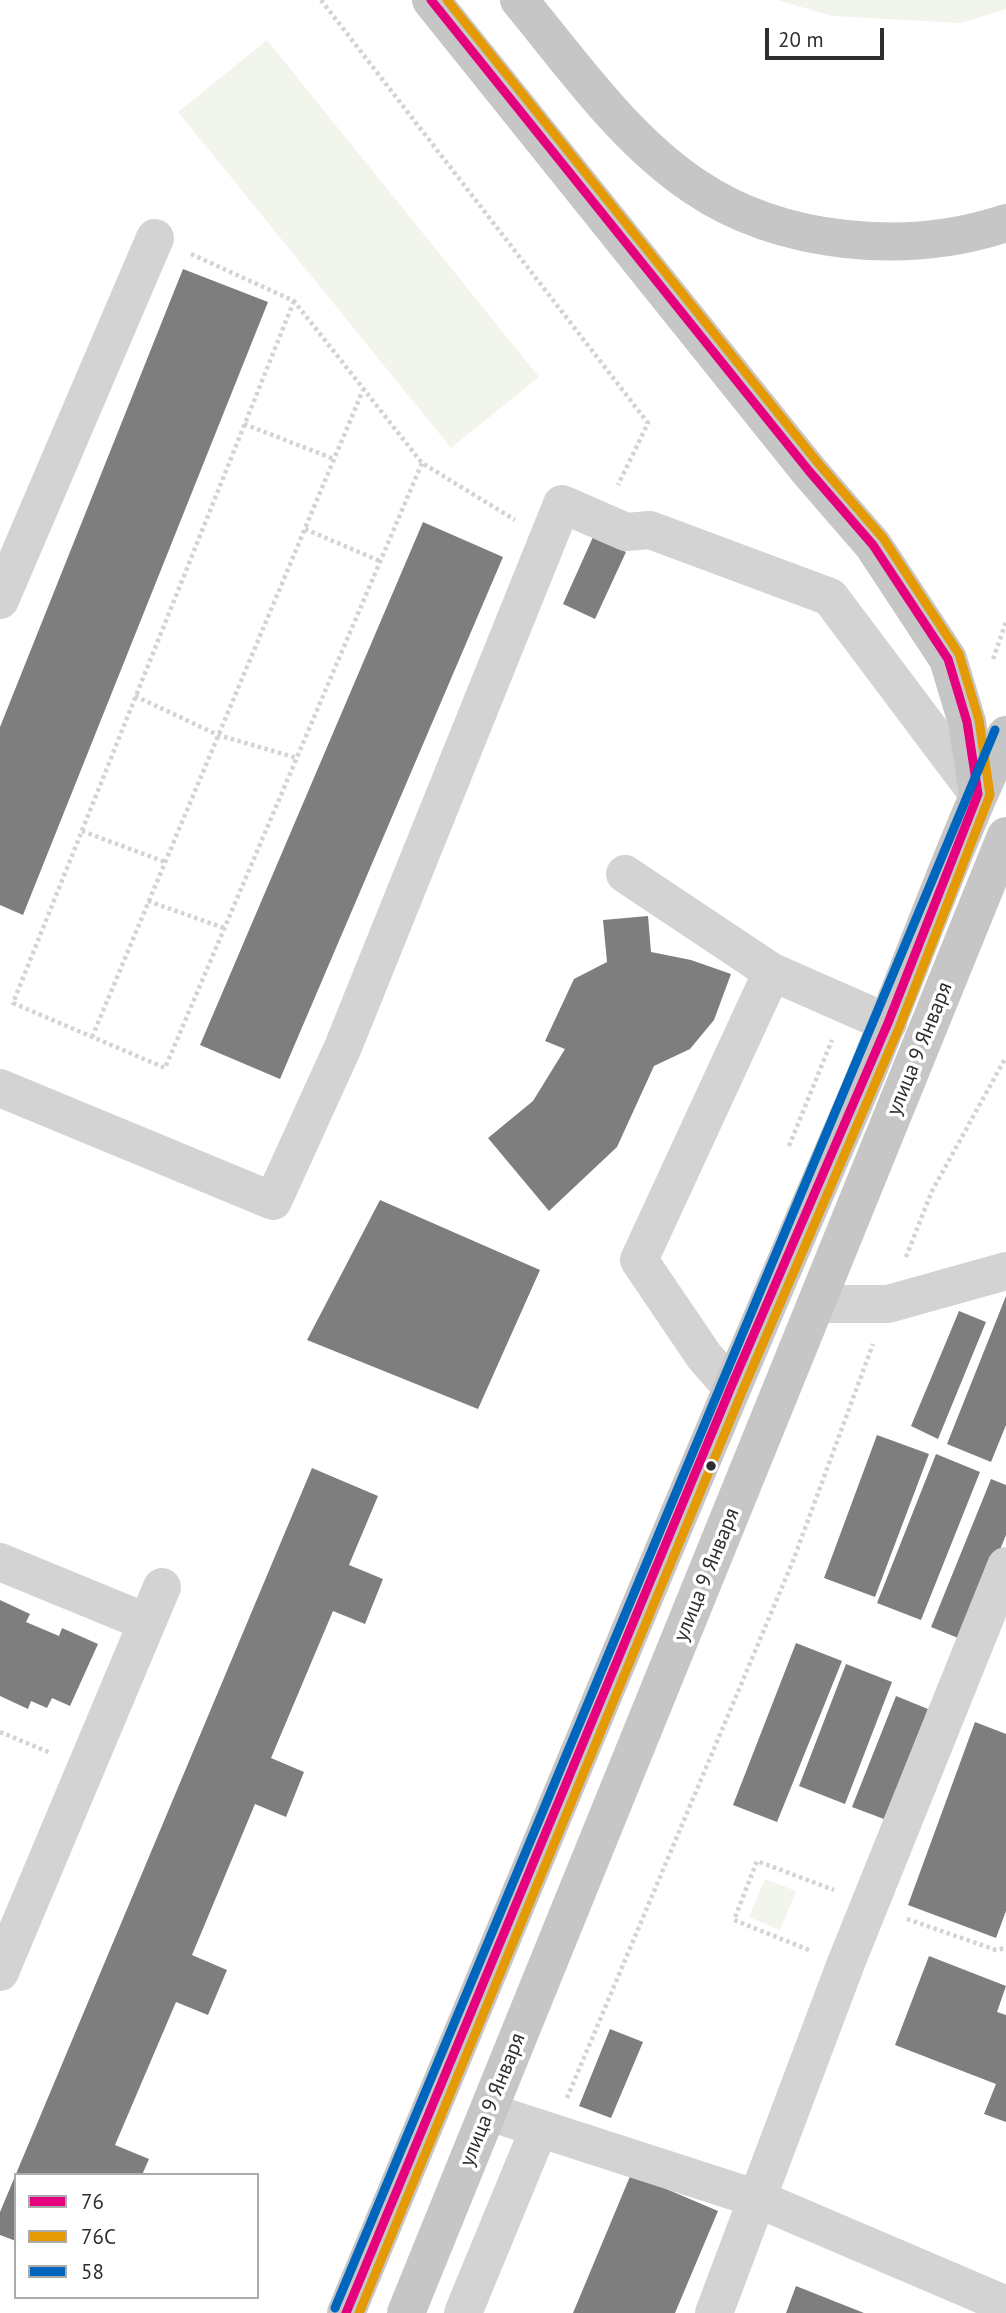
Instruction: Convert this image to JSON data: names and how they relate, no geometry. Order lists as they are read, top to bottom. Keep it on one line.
{"streets":{"main road":["улица 9 Января"]},"lines":["transit line 76","transit line 76С","transit line 58"],"legend":["76","76С","58"],"scale_bar":"20 m"}
